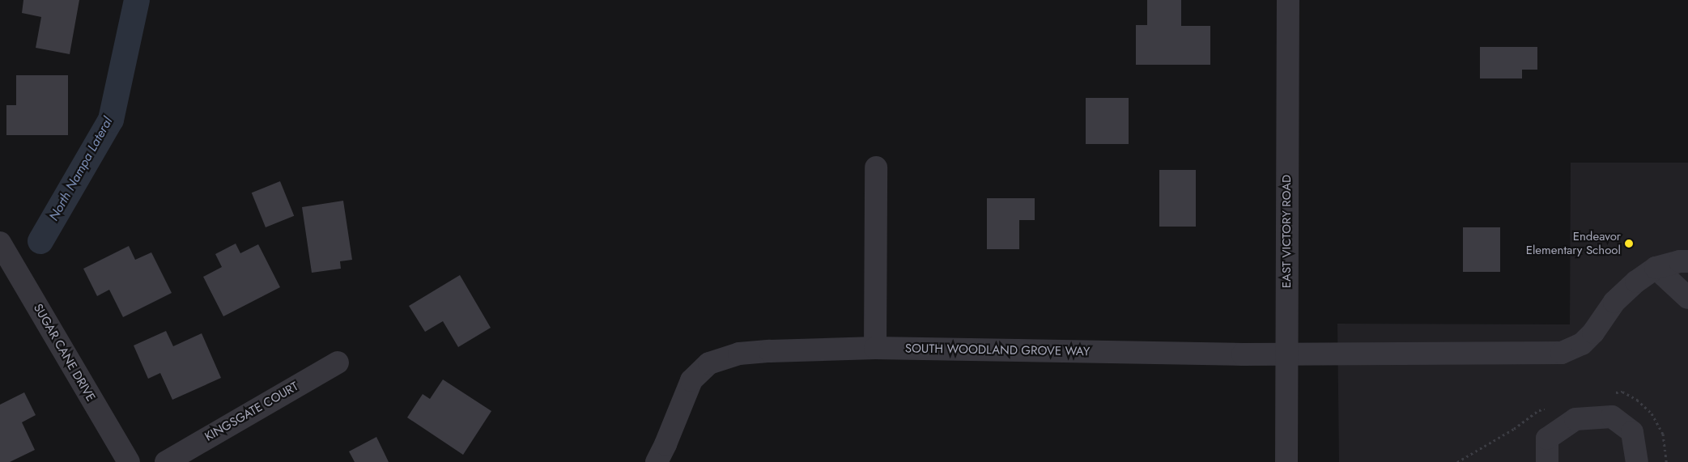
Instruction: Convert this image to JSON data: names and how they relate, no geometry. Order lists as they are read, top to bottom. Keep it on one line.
{"streets":{"street":["EAST VICTORY ROAD","SOUTH WOODLAND GROVE WAY","SUGAR CANE DRIVE","KINGSGATE COURT"]},"crossings":[["EAST VICTORY ROAD","SOUTH WOODLAND GROVE WAY"]],"water":["North Nampa Lateral"],"places":["Endeavor Elementary School"]}
